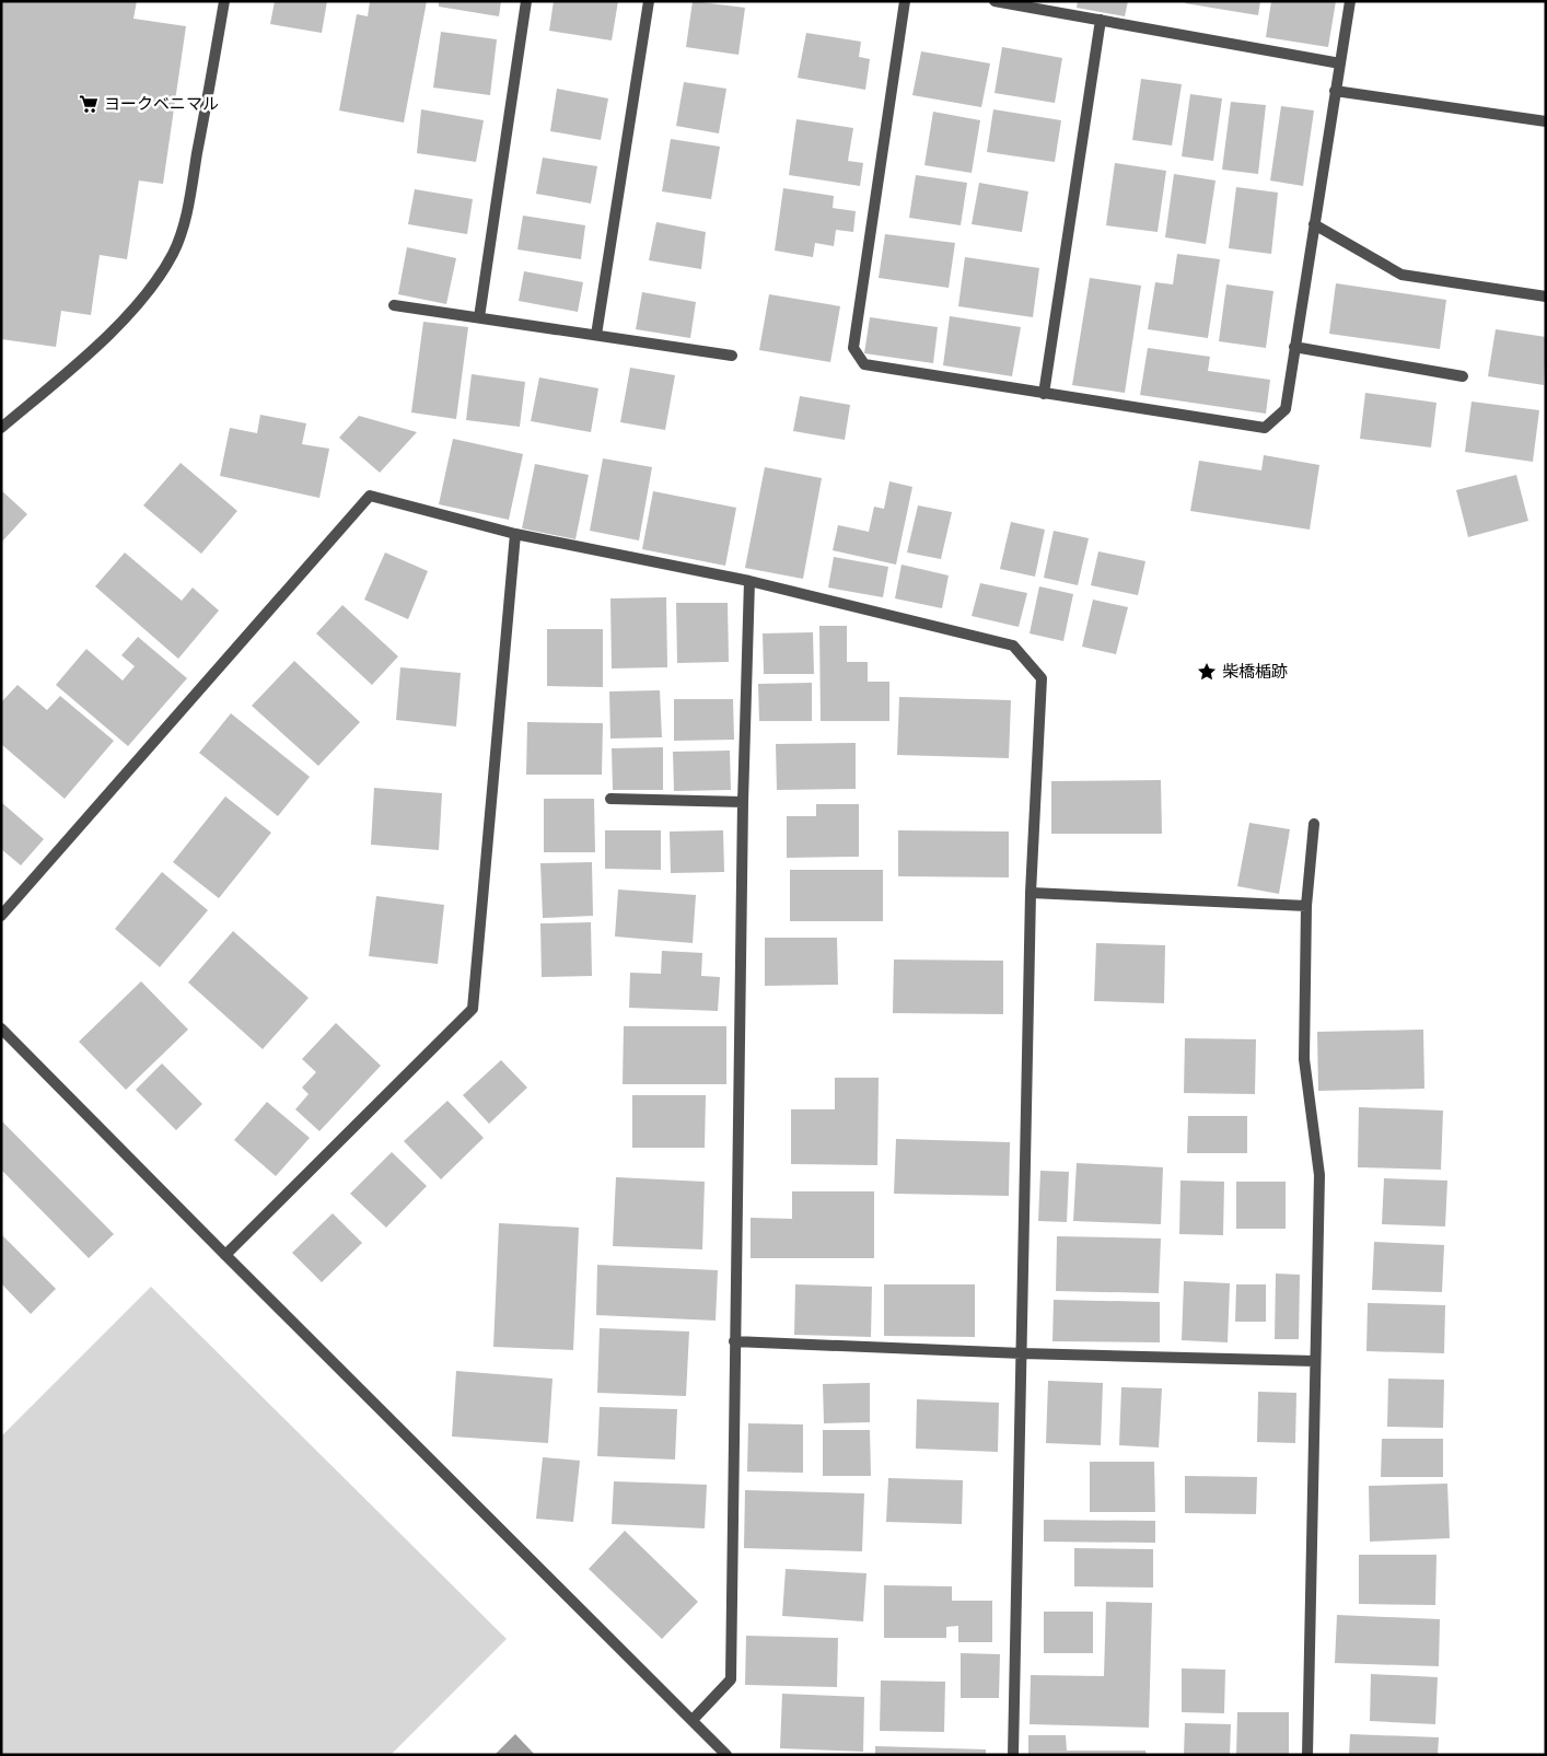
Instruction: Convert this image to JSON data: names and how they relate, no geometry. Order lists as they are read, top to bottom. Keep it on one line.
{"places":{"supermarket":["ヨークベニマル"],"place":["柴橋楯跡"]}}
